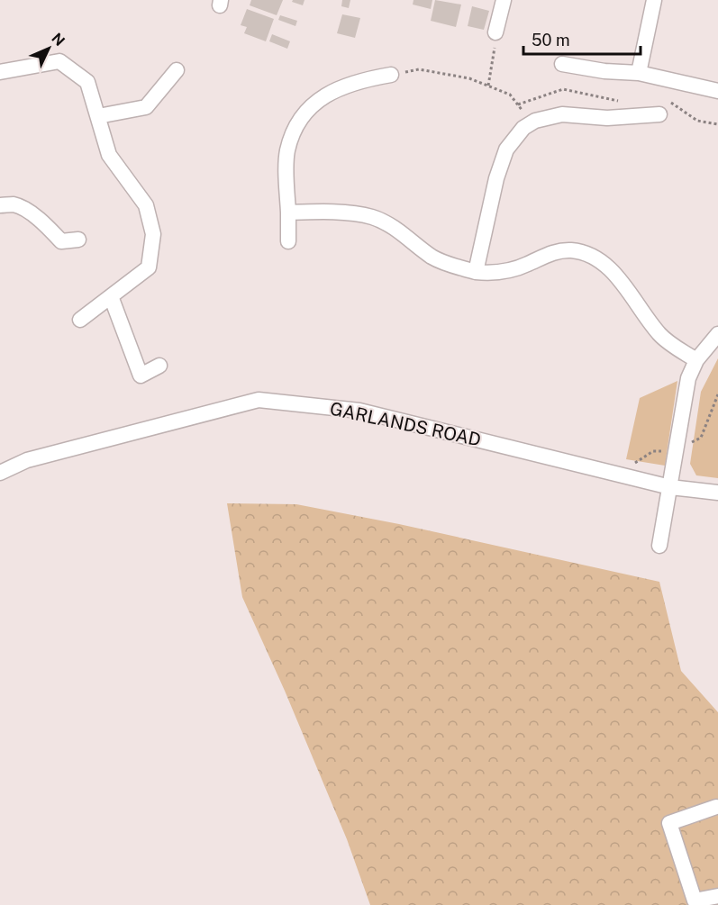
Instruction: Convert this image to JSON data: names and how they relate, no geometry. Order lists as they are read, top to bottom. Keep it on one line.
{"streets":{"street":["GARLANDS ROAD"]},"scale_bar":"50 m","north":"top right"}
